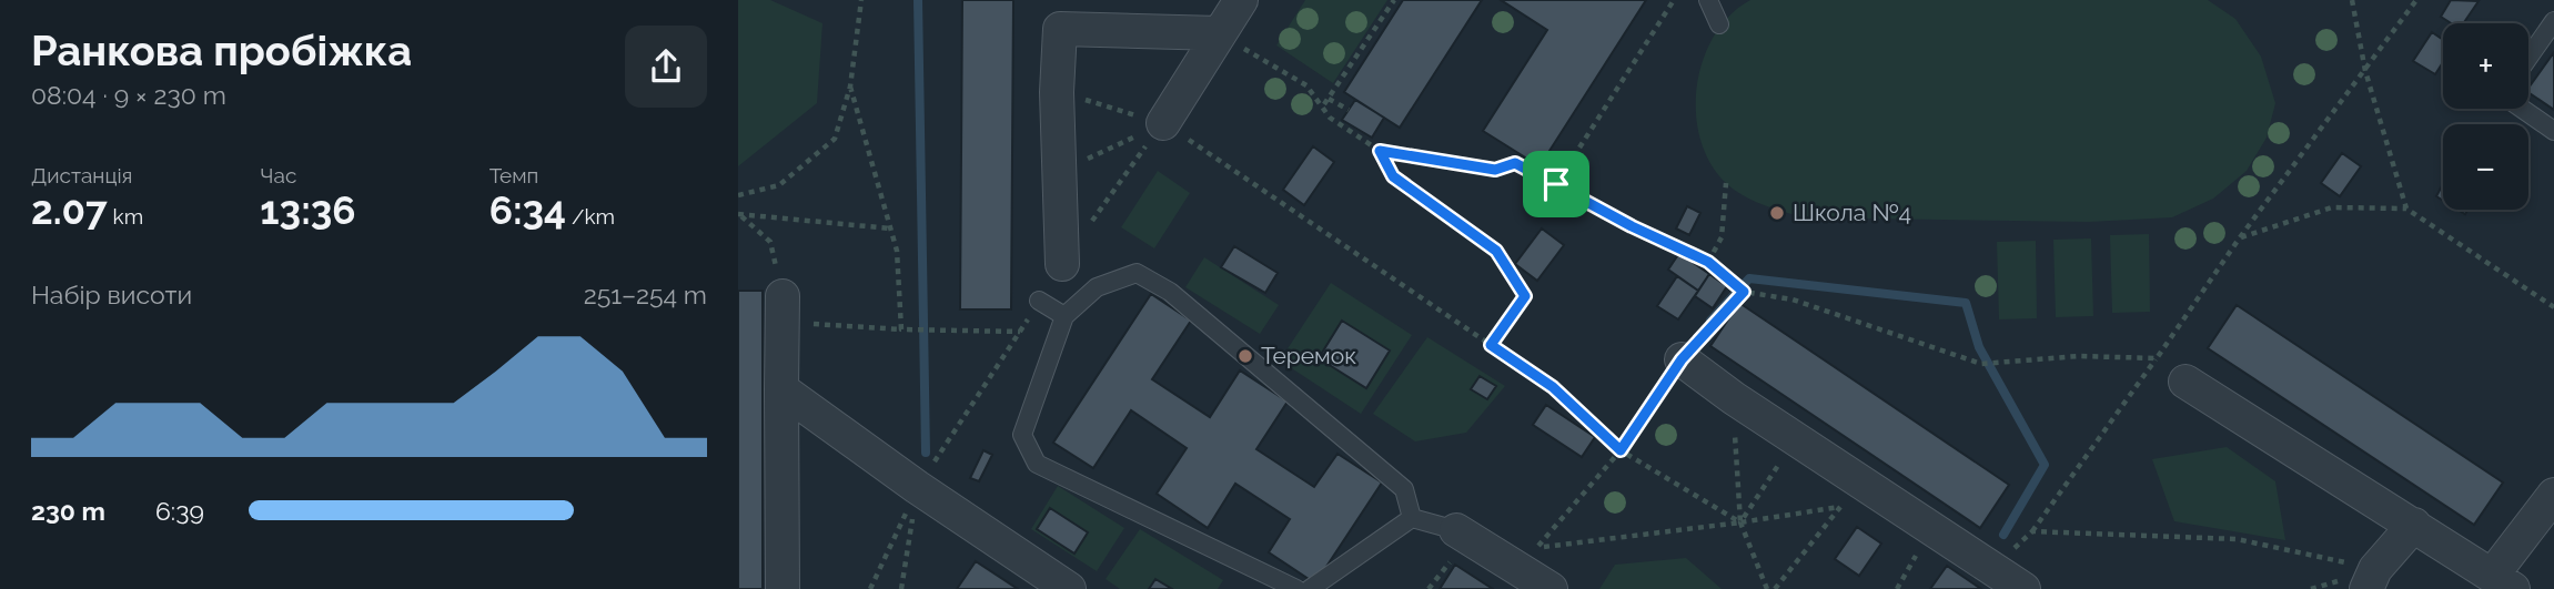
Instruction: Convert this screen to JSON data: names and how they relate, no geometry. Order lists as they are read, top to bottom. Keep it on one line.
{"places":["Школа №4","Теремок"],"page":{"heading":["Ранкова пробіжка","08:04 · 9 × 230 m"],"map_buttons":["+","−"],"stats":[["Дистанція","2.07 km"],["Час","13:36"],["Темп","6:34 /km"]],"chart":["Набір висоти","251–254 m"],"list":[{"name":"230 m","note":"6:39"}]}}
